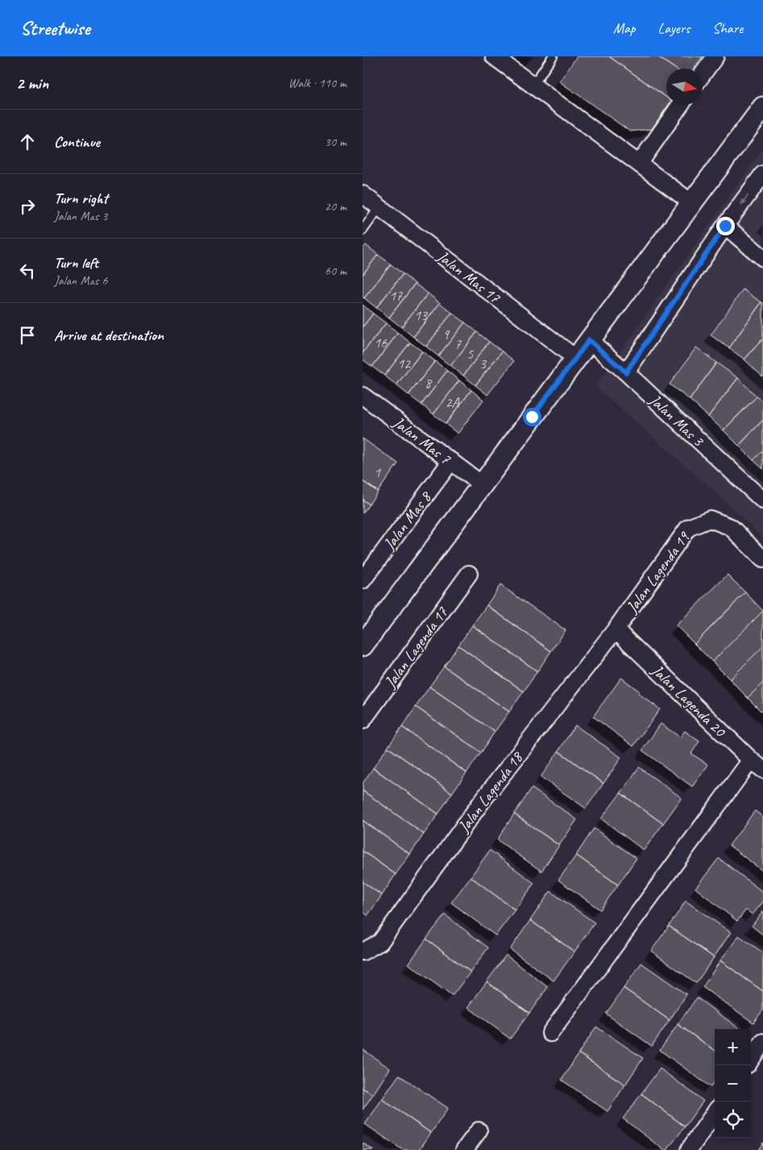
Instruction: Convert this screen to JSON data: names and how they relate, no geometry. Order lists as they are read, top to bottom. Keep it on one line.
{"streets":{"street":["Jalan Mas 17","Jalan Mas 3","Jalan Mas 7","Jalan Mas 8","Jalan Lagenda 19","Jalan Lagenda 17","Jalan Lagenda 20","Jalan Lagenda 18"]},"crossings":[["Jalan Mas 7","Jalan Mas 8"],["Jalan Lagenda 19","Jalan Lagenda 20"],["Jalan Lagenda 19","Jalan Lagenda 18"],["Jalan Lagenda 20","Jalan Lagenda 18"]],"house_numbers":["17","13","9","16","7","5","12","3","8","2A","1"],"north":"right","page":{"header":"Streetwise","nav":["Map","Layers","Share"],"heading":["2 min","Walk · 110 m"],"list":[["Continue","30 m"],["Turn right","Jalan Mas 3","20 m"],["Turn left","Jalan Mas 6","60 m"],"Arrive at destination"],"map_buttons":["+","−"]}}
